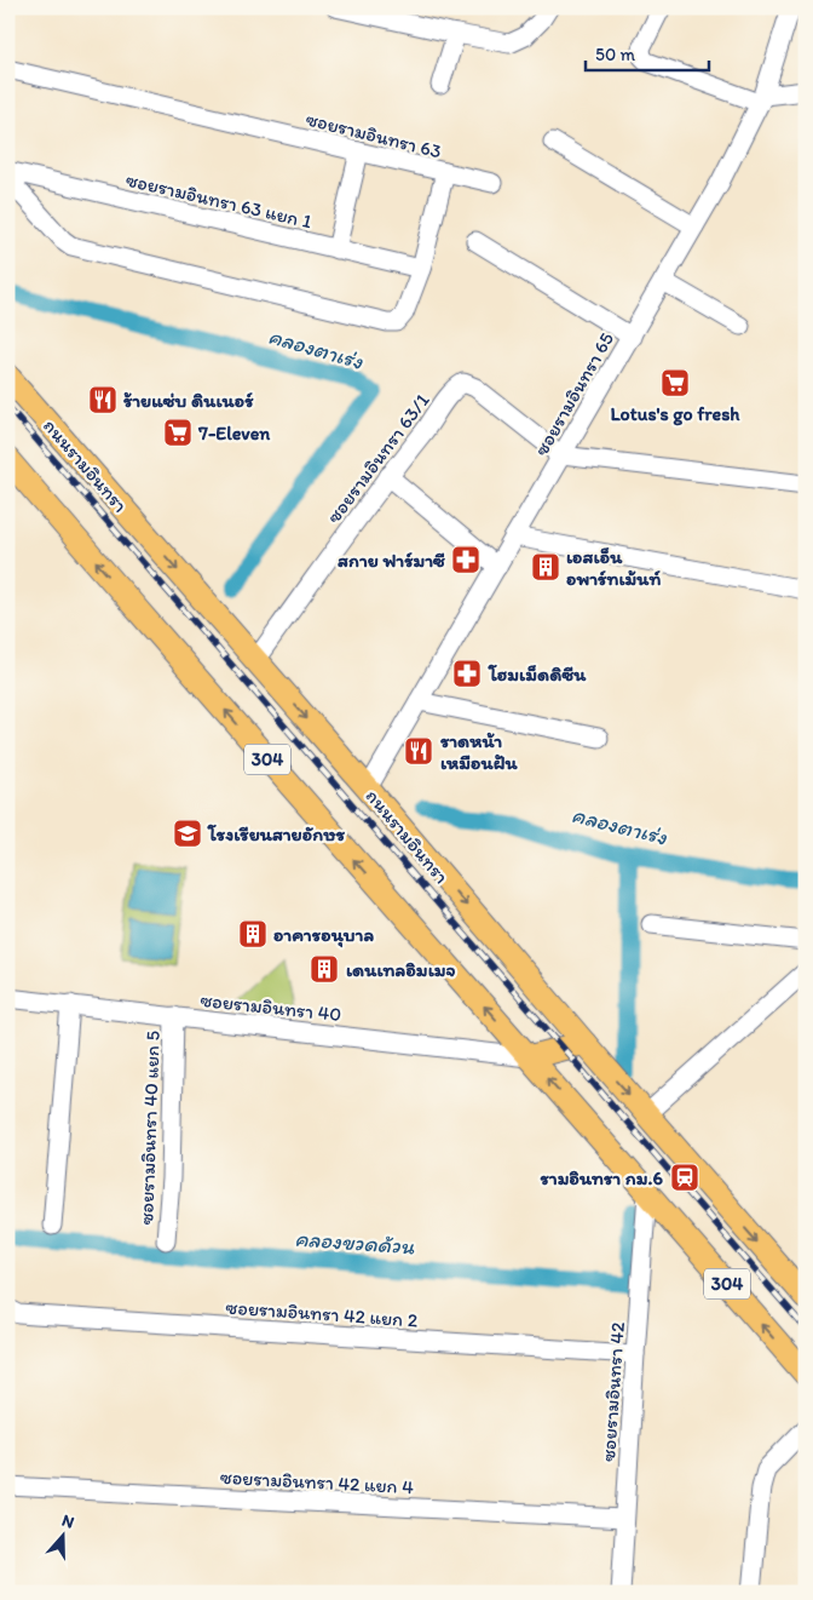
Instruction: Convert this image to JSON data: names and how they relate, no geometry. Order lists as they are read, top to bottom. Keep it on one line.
{"streets":{"main road":["ถนนรามอินทรา","304"],"street":["ซอยรามอินทรา 63","ซอยรามอินทรา 63 แยก 1","ซอยรามอินทรา 65","ซอยรามอินทรา 63/1","ซอยรามอินทรา 40","ซอยรามอินทรา 40 แยก 5","ซอยรามอินทรา 42 แยก 2","ซอยรามอินทรา 42","ซอยรามอินทรา 42 แยก 4"]},"crossings":[["ซอยรามอินทรา 63","ซอยรามอินทรา 63 แยก 1"],["ซอยรามอินทรา 65","ซอยรามอินทรา 63/1"],["ซอยรามอินทรา 65","ถนนรามอินทรา"],["ซอยรามอินทรา 63/1","ถนนรามอินทรา"],["304","ซอยรามอินทรา 40"],["304","ซอยรามอินทรา 42"],["ซอยรามอินทรา 40","ซอยรามอินทรา 40 แยก 5"],["ซอยรามอินทรา 42 แยก 2","ซอยรามอินทรา 42"],["ซอยรามอินทรา 42","ซอยรามอินทรา 42 แยก 4"]],"water":["คลองตาเร่ง","คลองขวดด้วน"],"places":{"supermarket":["Lotus's go fresh","7-Eleven"],"restaurant":["ร้ายแซ่บ ดินเนอร์","ราดหน้า เหมือนฝัน"],"pharmacy":["สกาย ฟาร์มาซี","โฮมเม็ดดิซีน"],"building":["เอสเอ็น อพาร์ทเม้นท์","อาคารอนุบาล","เดนเทลอิมเมจ"],"school or university":["โรงเรียนสายอักษร"],"station":["รามอินทรา กม.6"]},"scale_bar":"50 m","north":"top"}
